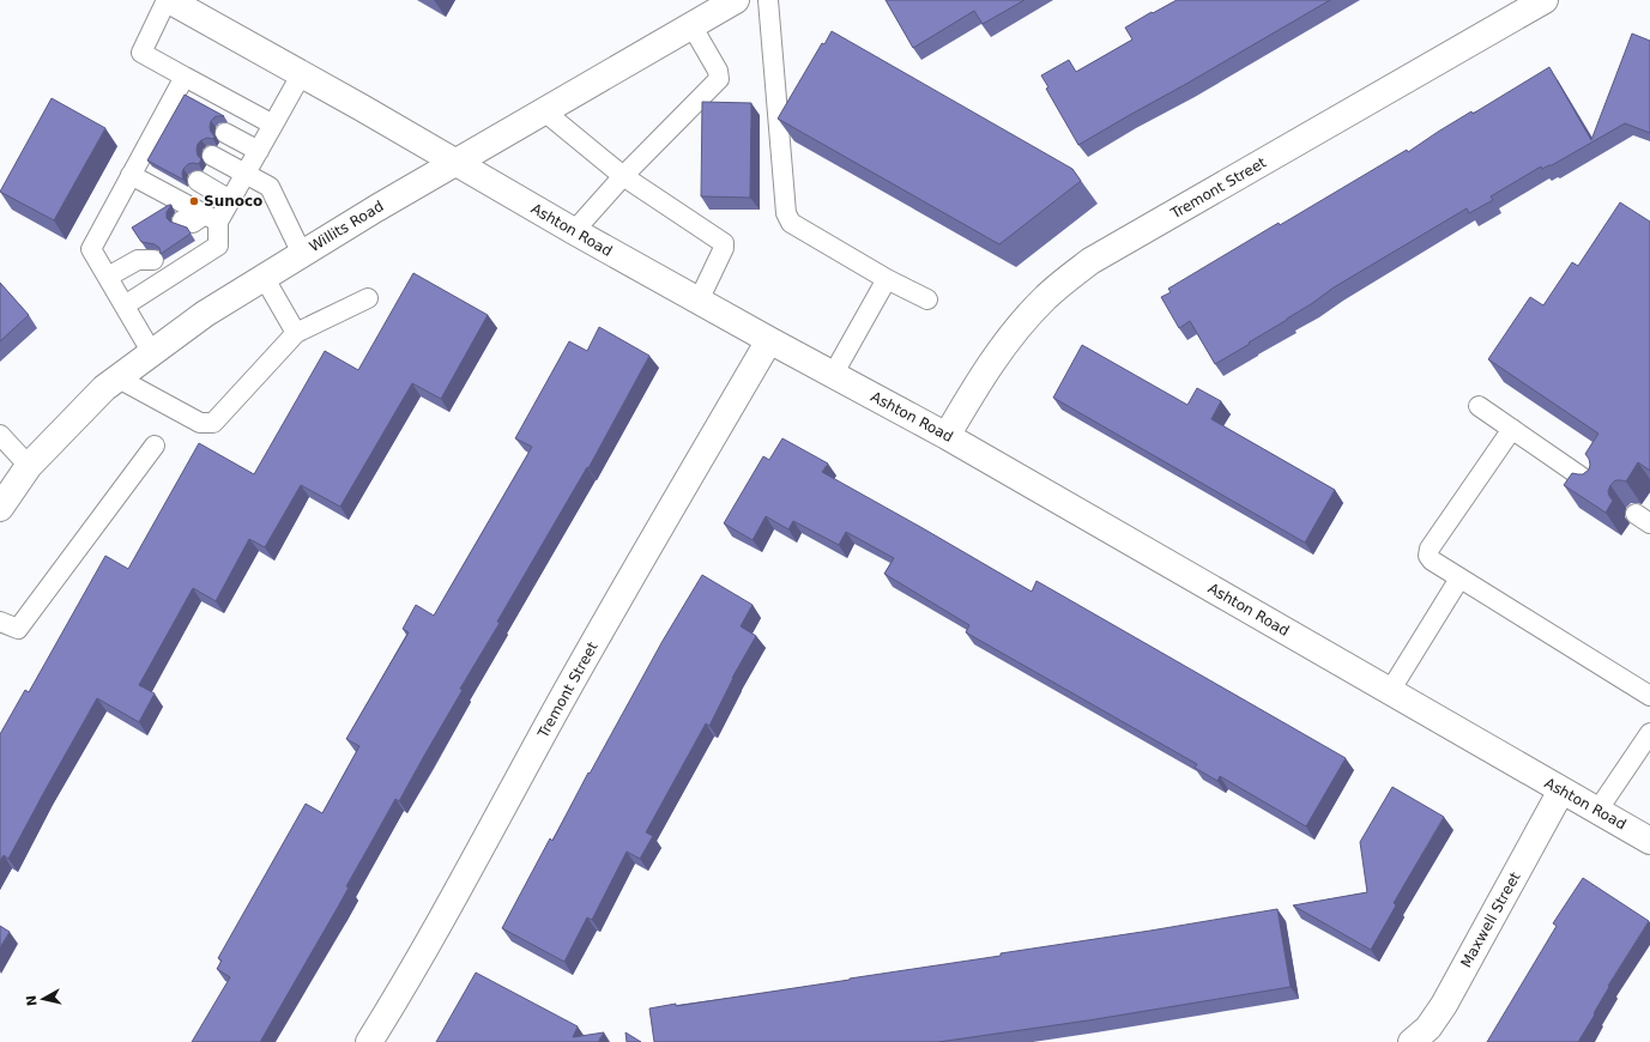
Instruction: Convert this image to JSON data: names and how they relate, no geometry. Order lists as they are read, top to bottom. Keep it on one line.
{"streets":{"street":["Tremont Street","Willits Road","Ashton Road","Maxwell Street"]},"crossings":[["Tremont Street","Ashton Road"],["Willits Road","Ashton Road"],["Ashton Road","Maxwell Street"]],"places":["Sunoco"],"north":"left"}
